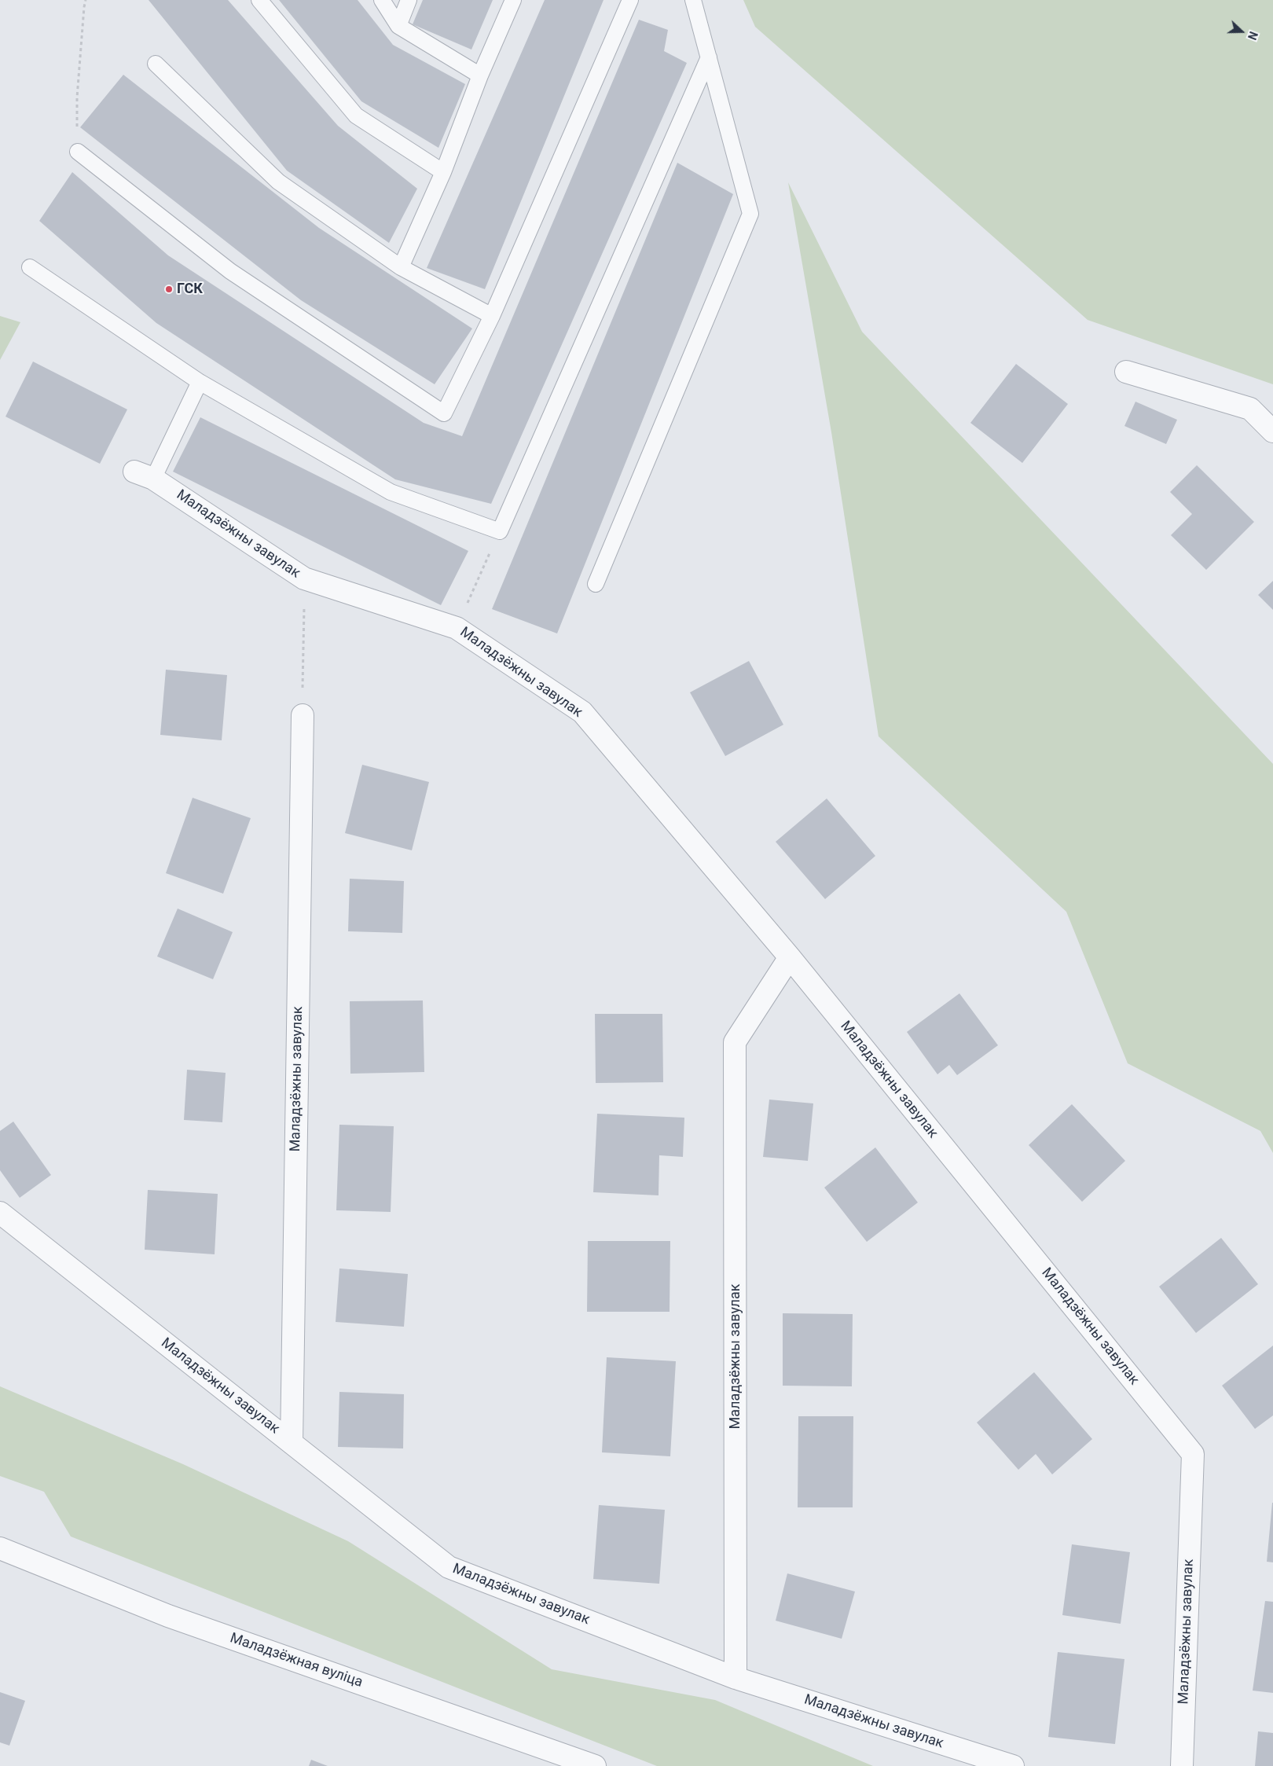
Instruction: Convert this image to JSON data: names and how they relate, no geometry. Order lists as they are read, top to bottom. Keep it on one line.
{"streets":{"street":["Маладзёжны завулак","Маладзёжная вуліца"]},"places":["ГСК"],"north":"right"}
